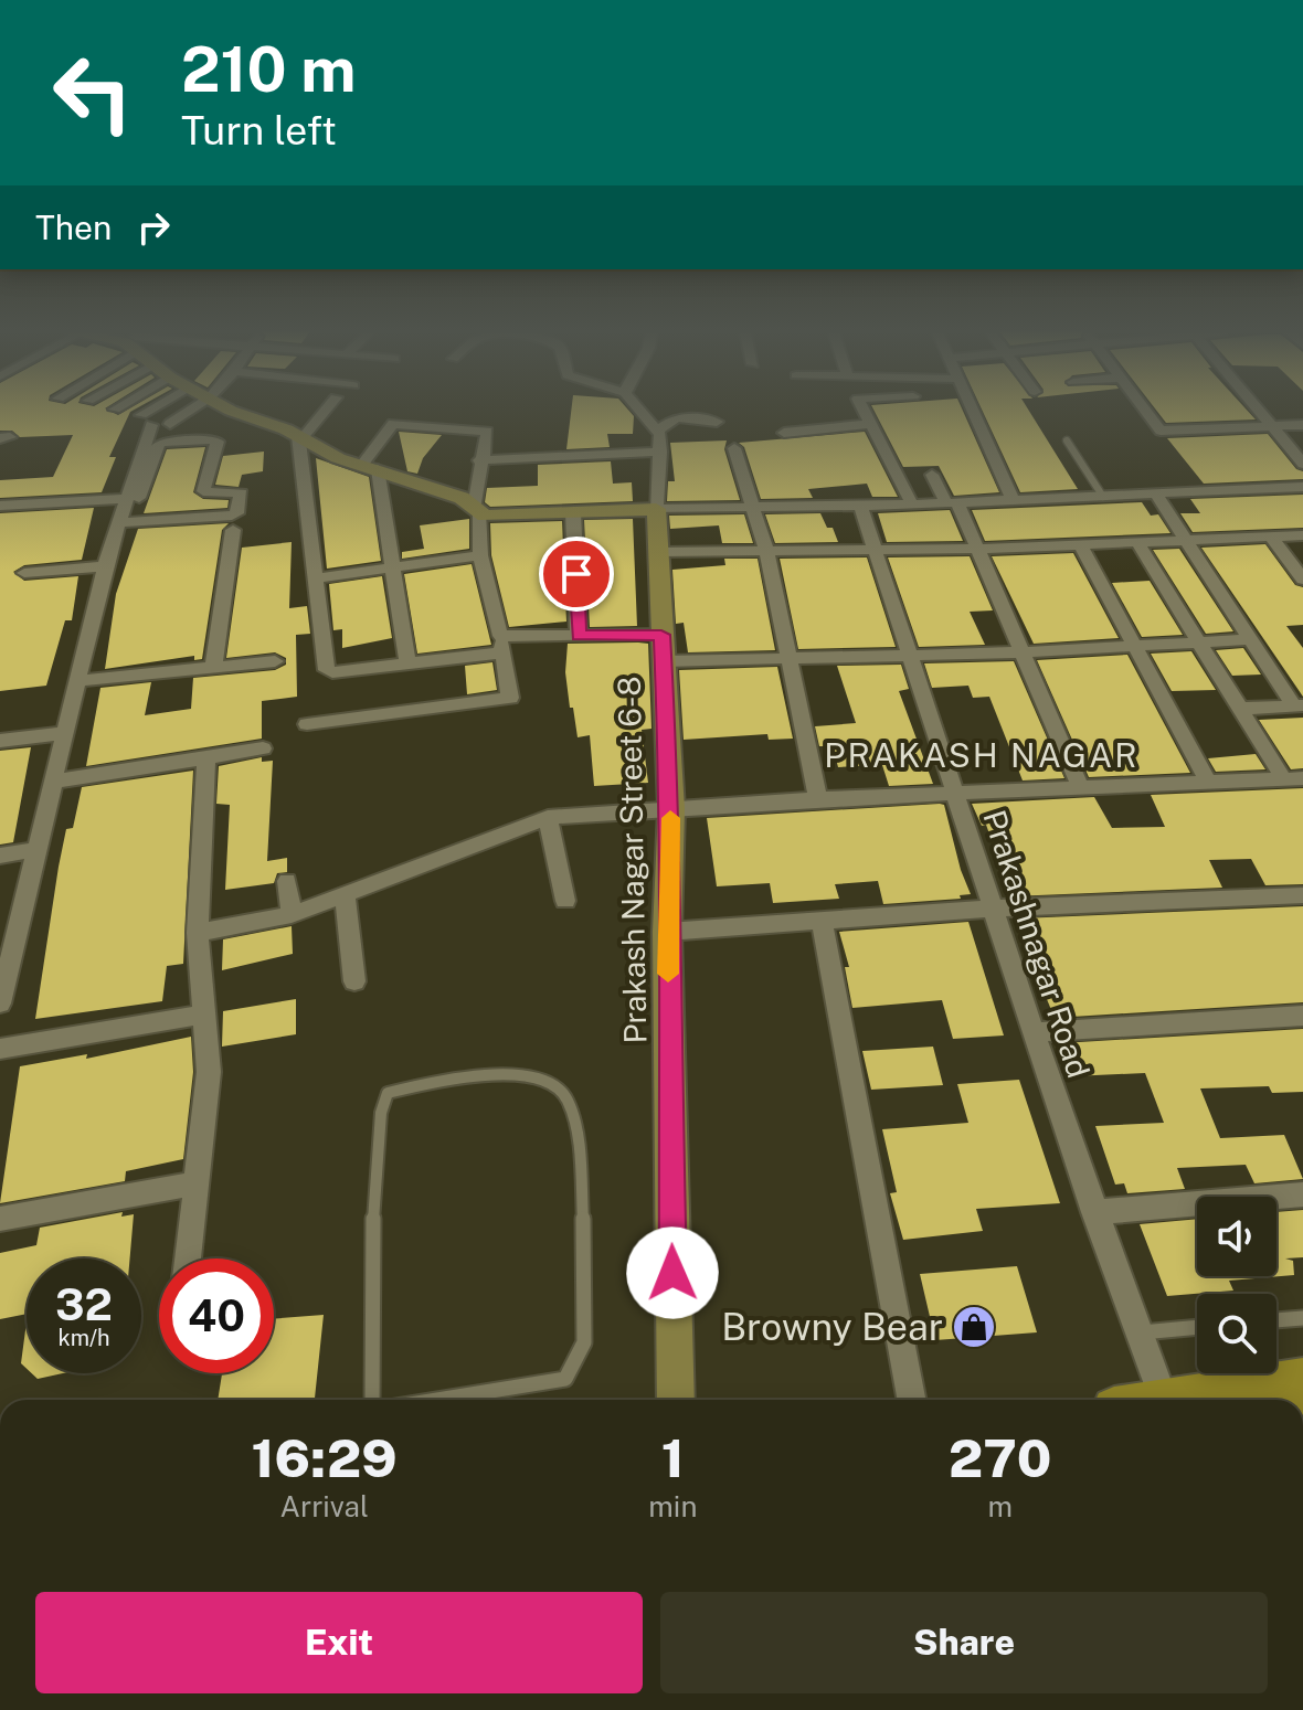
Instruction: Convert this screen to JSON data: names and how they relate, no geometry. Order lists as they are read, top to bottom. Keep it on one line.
{"streets":{"street":["Prakash Nagar Street 6-8","Prakashnagar Road"]},"districts":["PRAKASH NAGAR"],"places":{"shop":["Browny Bear"]},"page":{"turn":["210 m","Turn left"],"then":"Then","speed":"32 km/h","limit":"40","eta":["16:29","Arrival","1","min","270","m"],"buttons":["Exit","Share"]}}
